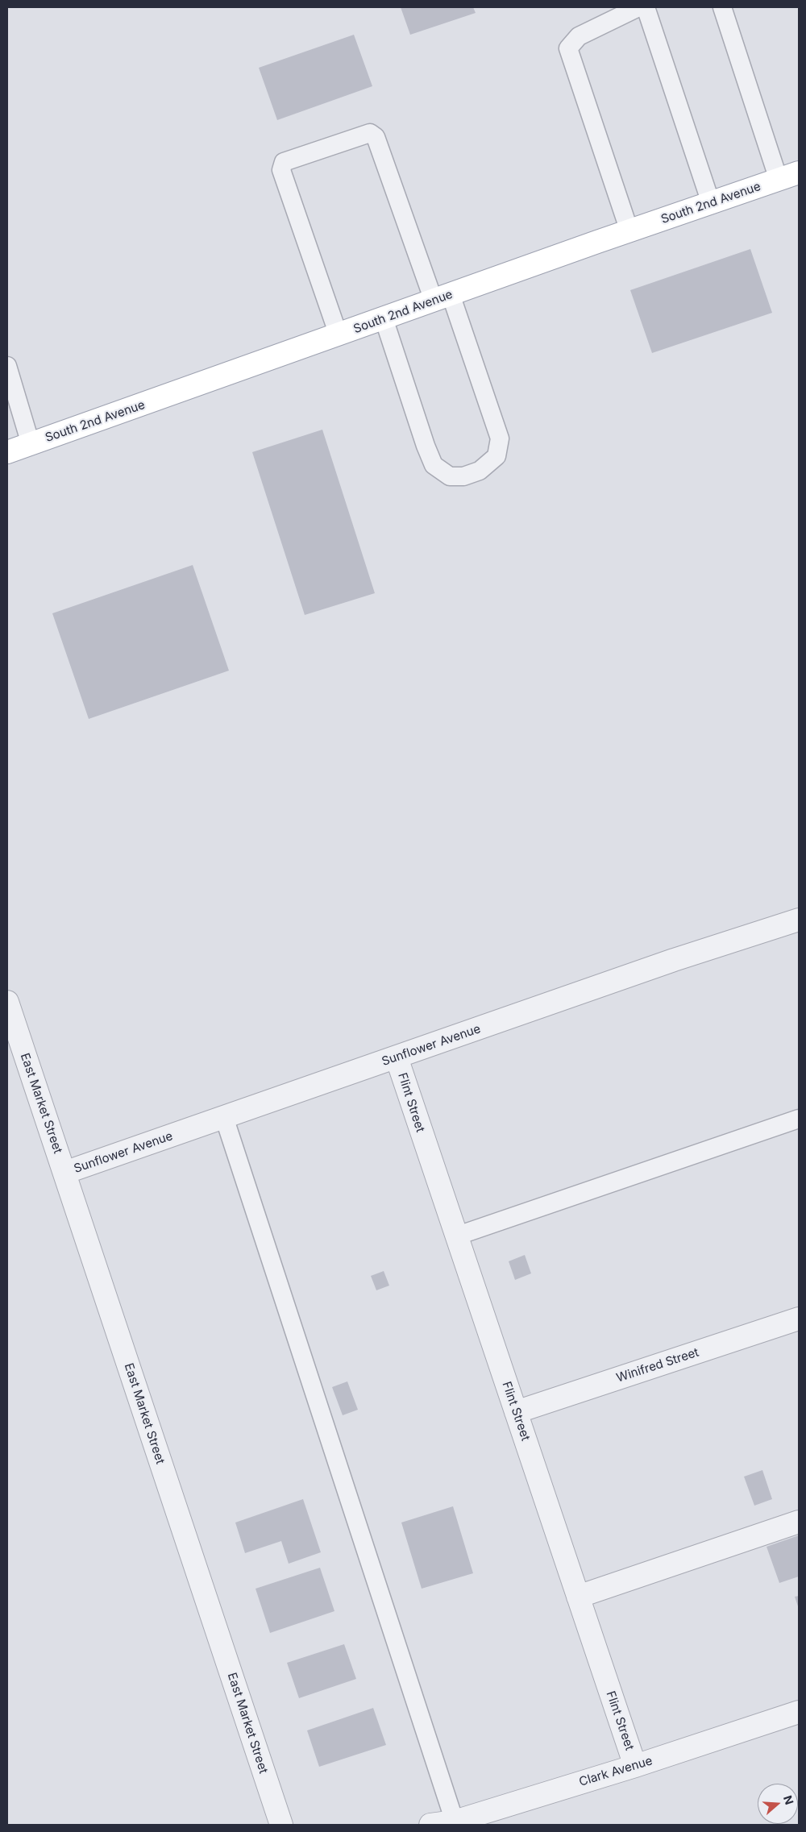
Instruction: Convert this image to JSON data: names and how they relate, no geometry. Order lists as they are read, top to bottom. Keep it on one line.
{"streets":{"main road":["South 2nd Avenue"],"street":["Sunflower Avenue","Flint Street","East Market Street","Winifred Street","Clark Avenue"]},"crossings":[["Sunflower Avenue","Flint Street"],["Sunflower Avenue","East Market Street"],["Flint Street","Winifred Street"],["Flint Street","Clark Avenue"]],"north":"right"}
